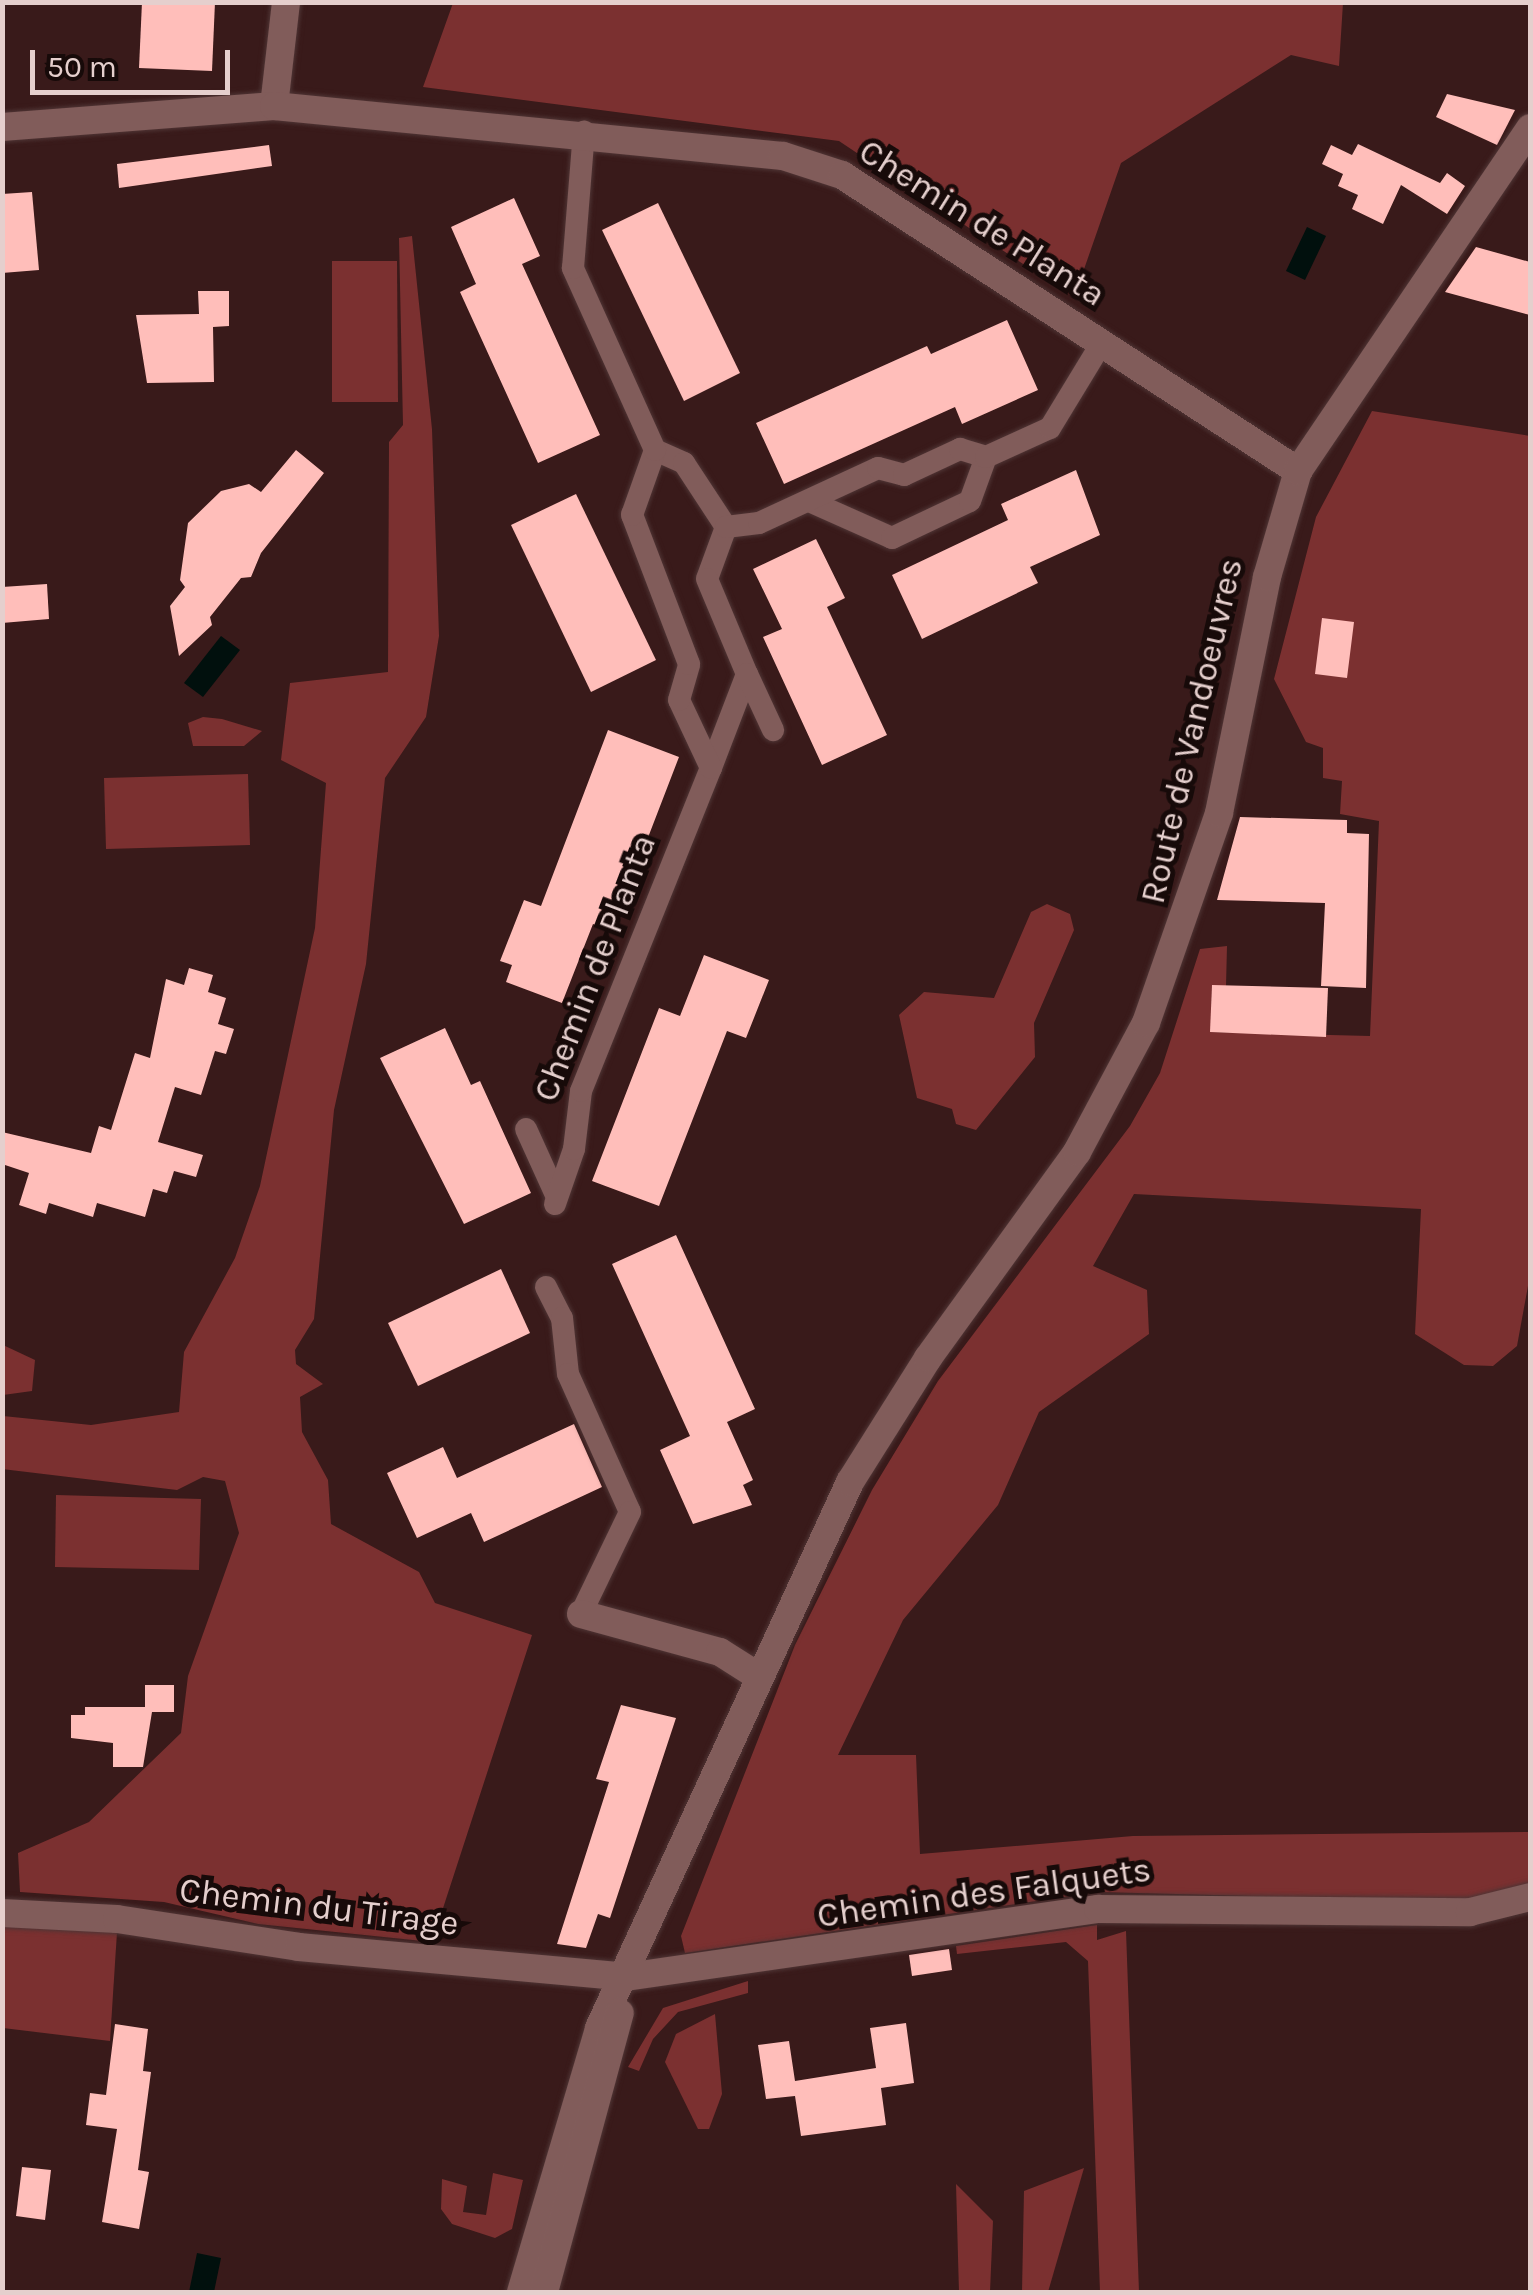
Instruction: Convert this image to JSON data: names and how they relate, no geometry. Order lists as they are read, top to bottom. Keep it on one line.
{"streets":{"street":["Chemin de Planta","Route de Vandoeuvres","Chemin des Falquets","Chemin du Tirage"]},"crossings":[["Chemin de Planta","Route de Vandoeuvres"],["Route de Vandoeuvres","Chemin des Falquets"],["Route de Vandoeuvres","Chemin du Tirage"],["Chemin des Falquets","Chemin du Tirage"]],"scale_bar":"50 m"}
